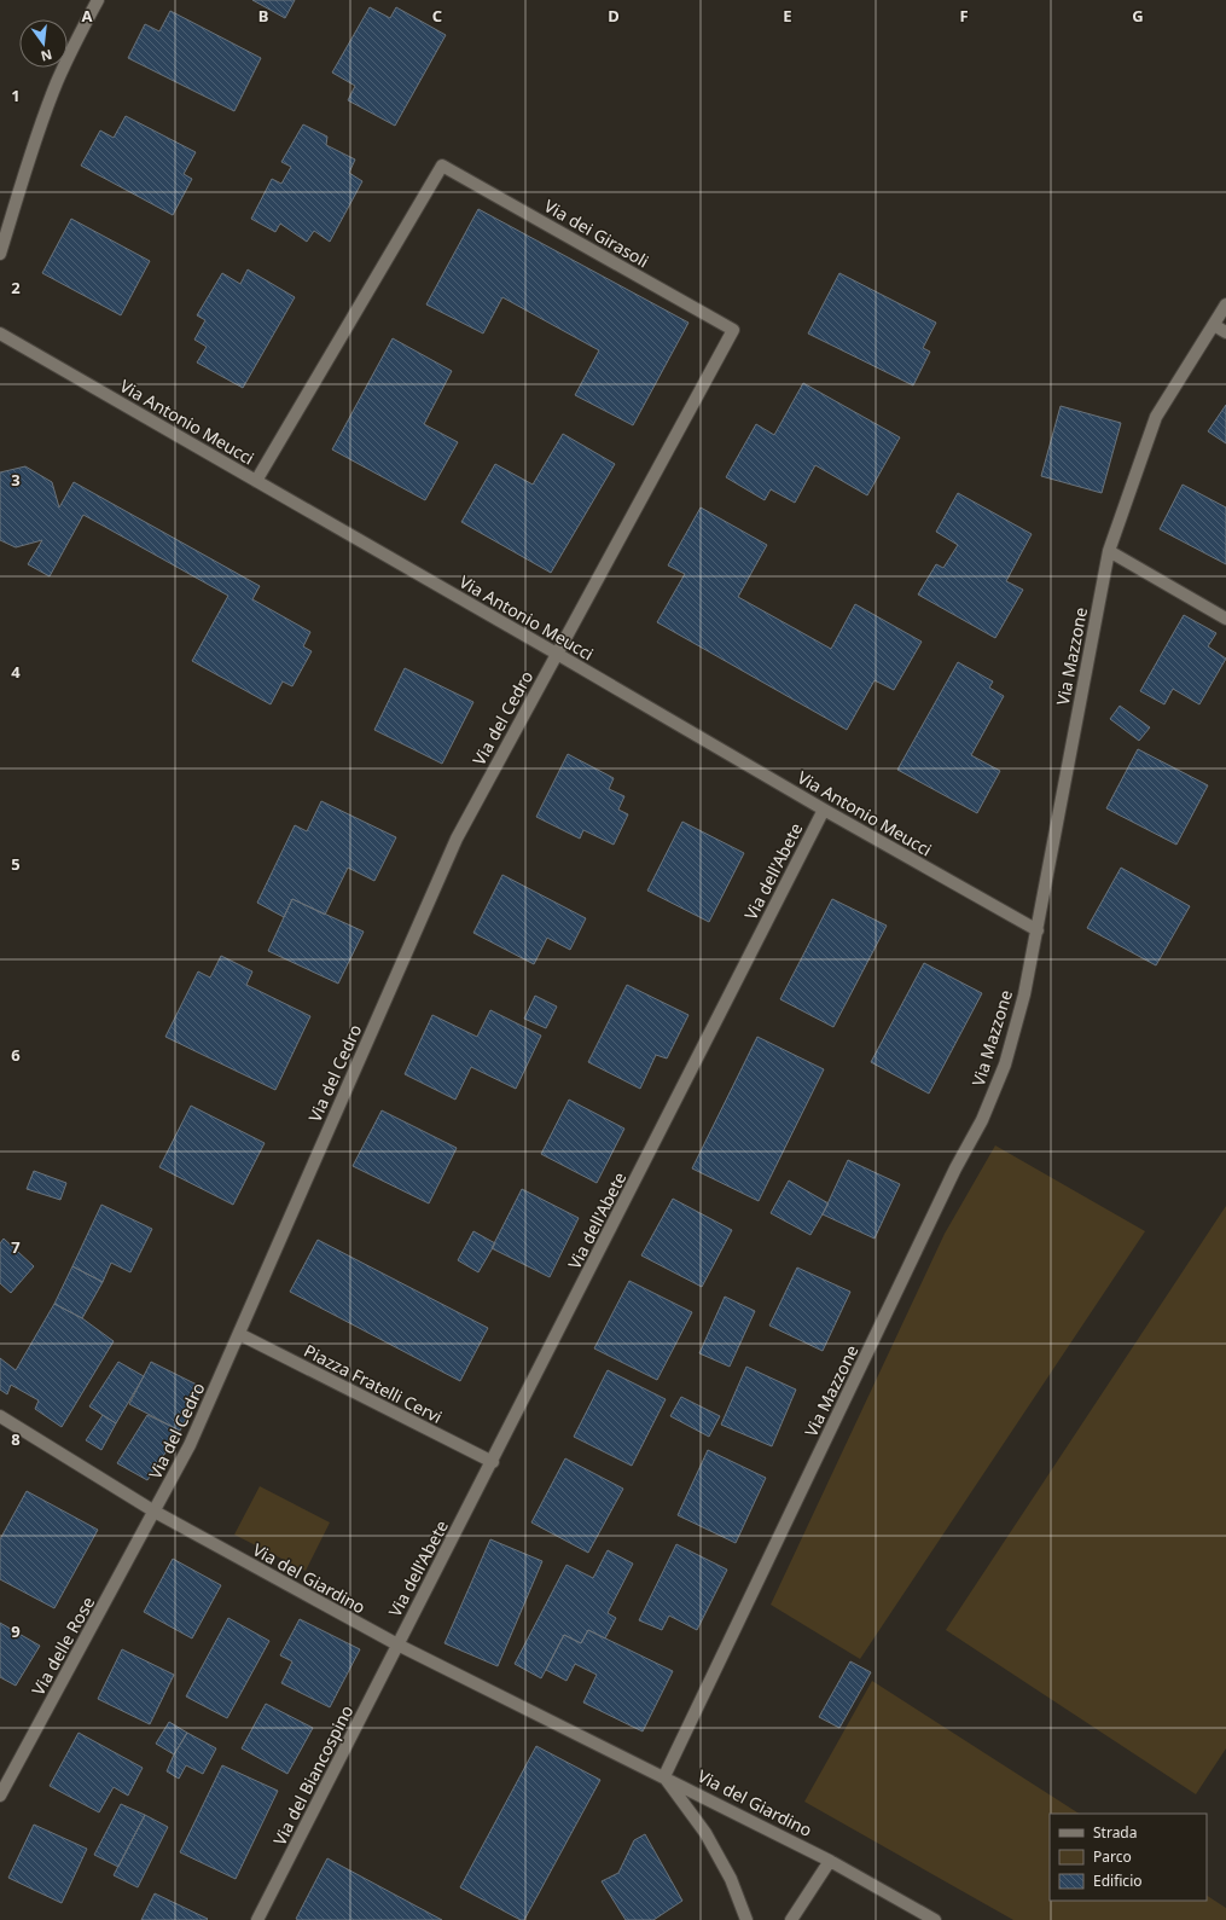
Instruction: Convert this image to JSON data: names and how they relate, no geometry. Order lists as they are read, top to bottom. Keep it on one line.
{"streets":{"street":["Via dei Girasoli","Via Antonio Meucci","Via Mazzone","Via del Cedro","Via dell'Abete","Piazza Fratelli Cervi","Via del Giardino","Via delle Rose","Via del Biancospino"]},"crossings":[["Via dei Girasoli","Via Antonio Meucci"],["Via dei Girasoli","Via del Cedro"],["Via Antonio Meucci","Via Mazzone"],["Via Antonio Meucci","Via del Cedro"],["Via Antonio Meucci","Via dell'Abete"],["Via Mazzone","Via del Giardino"],["Via del Cedro","Piazza Fratelli Cervi"],["Via del Cedro","Via del Giardino"],["Via del Cedro","Via delle Rose"],["Via dell'Abete","Piazza Fratelli Cervi"],["Via dell'Abete","Via del Giardino"],["Via dell'Abete","Via del Biancospino"],["Via del Giardino","Via delle Rose"],["Via del Giardino","Via del Biancospino"]],"legend":["Strada","Parco","Edificio"],"north":"bottom","grid":{"columns":["A","B","C","D","E","F","G"],"rows":["1","2","3","4","5","6","7","8","9"]}}
